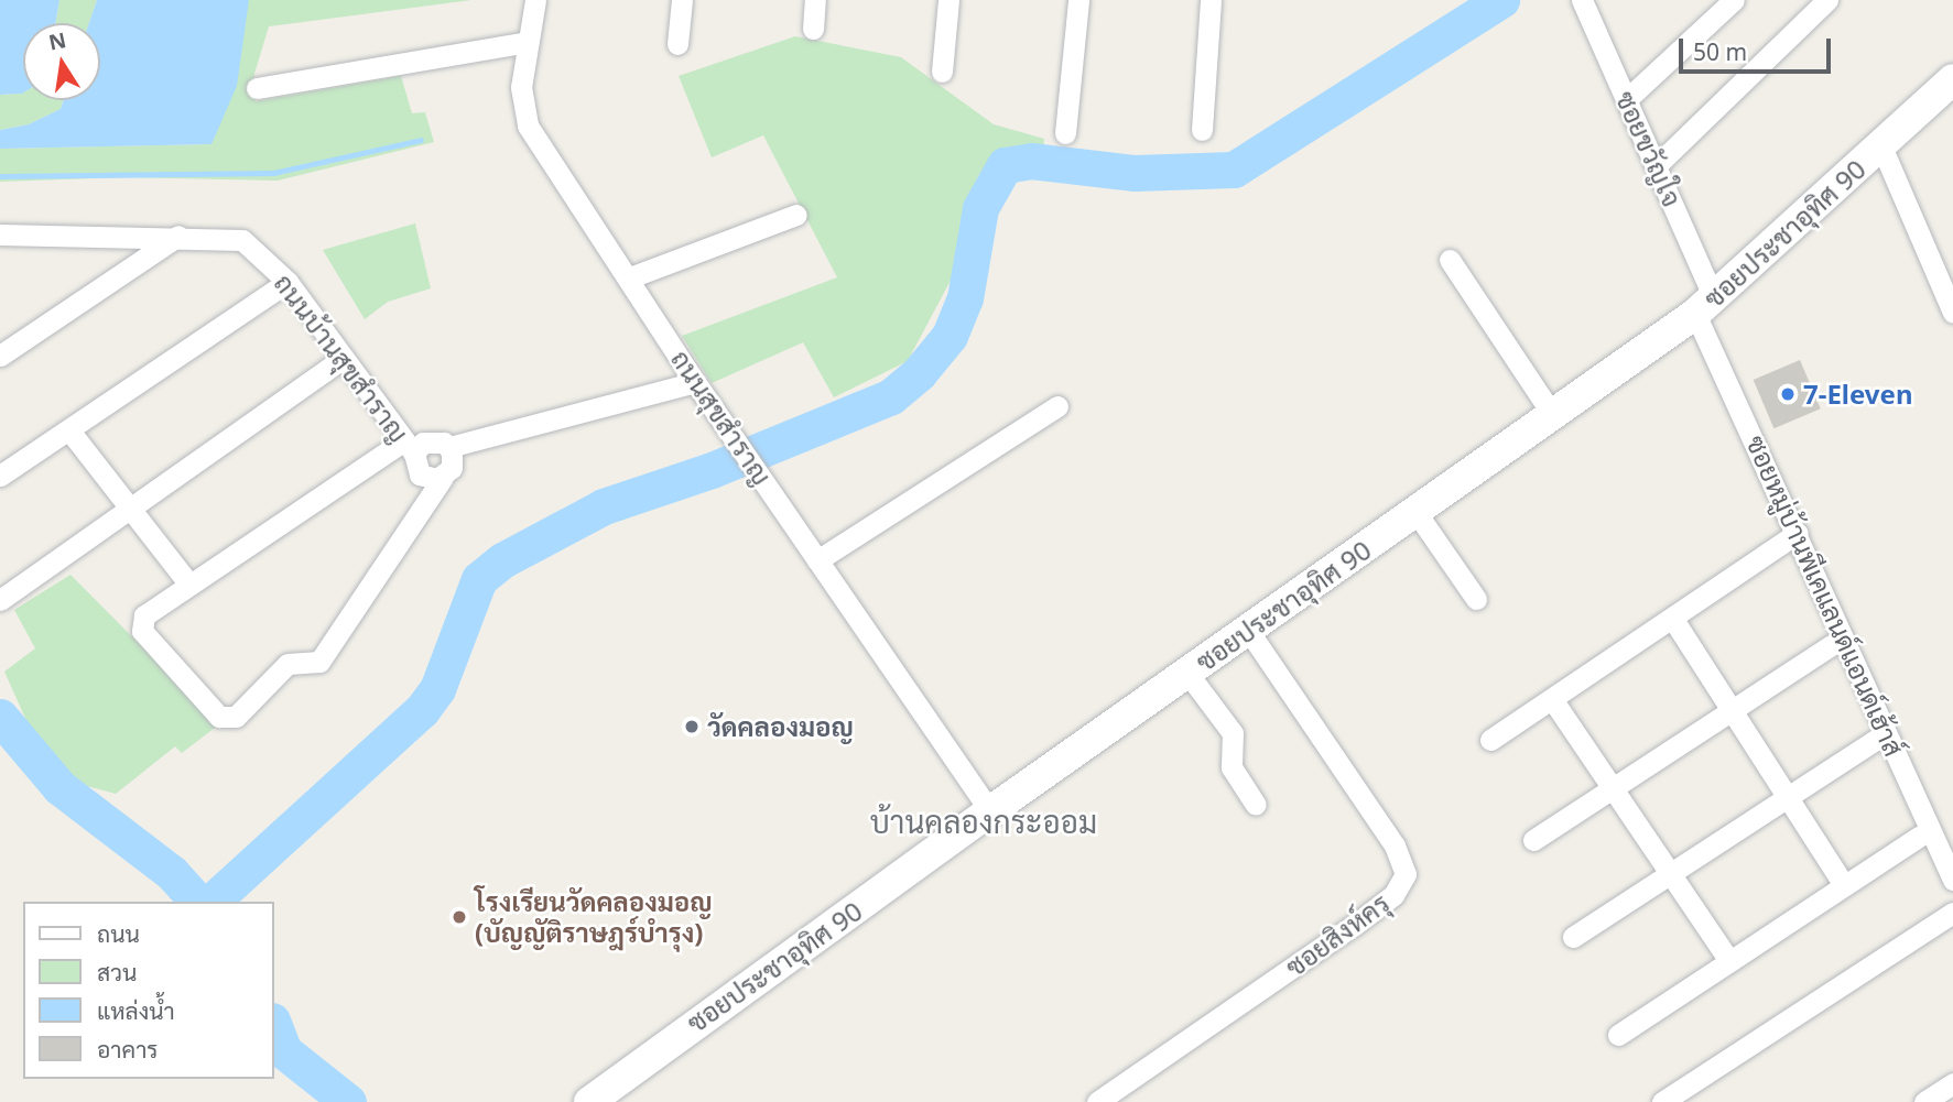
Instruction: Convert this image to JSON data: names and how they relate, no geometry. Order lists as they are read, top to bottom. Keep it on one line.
{"streets":{"street":["ซอยขวัญใจ","ซอยประชาอุทิศ 90","ถนนบ้านสุขสำราญ","ถนนสุขสำราญ","ซอยหมู่บ้านพีเคแลนด์แอนด์เฮ้าส์","ซอยสิงห์ครุ"]},"crossings":[["ซอยขวัญใจ","ซอยประชาอุทิศ 90"],["ซอยขวัญใจ","ซอยหมู่บ้านพีเคแลนด์แอนด์เฮ้าส์"],["ซอยประชาอุทิศ 90","ถนนสุขสำราญ"],["ซอยประชาอุทิศ 90","ซอยหมู่บ้านพีเคแลนด์แอนด์เฮ้าส์"],["ซอยประชาอุทิศ 90","ซอยสิงห์ครุ"],["ถนนบ้านสุขสำราญ","ถนนสุขสำราญ"]],"districts":["บ้านคลองกระออม"],"places":["7-Eleven","วัดคลองมอญ","โรงเรียนวัดคลองมอญ (บัญญัติราษฎร์บำรุง)"],"legend":["ถนน","สวน","แหล่งน้ำ","อาคาร"],"scale_bar":"50 m","north":"top"}
